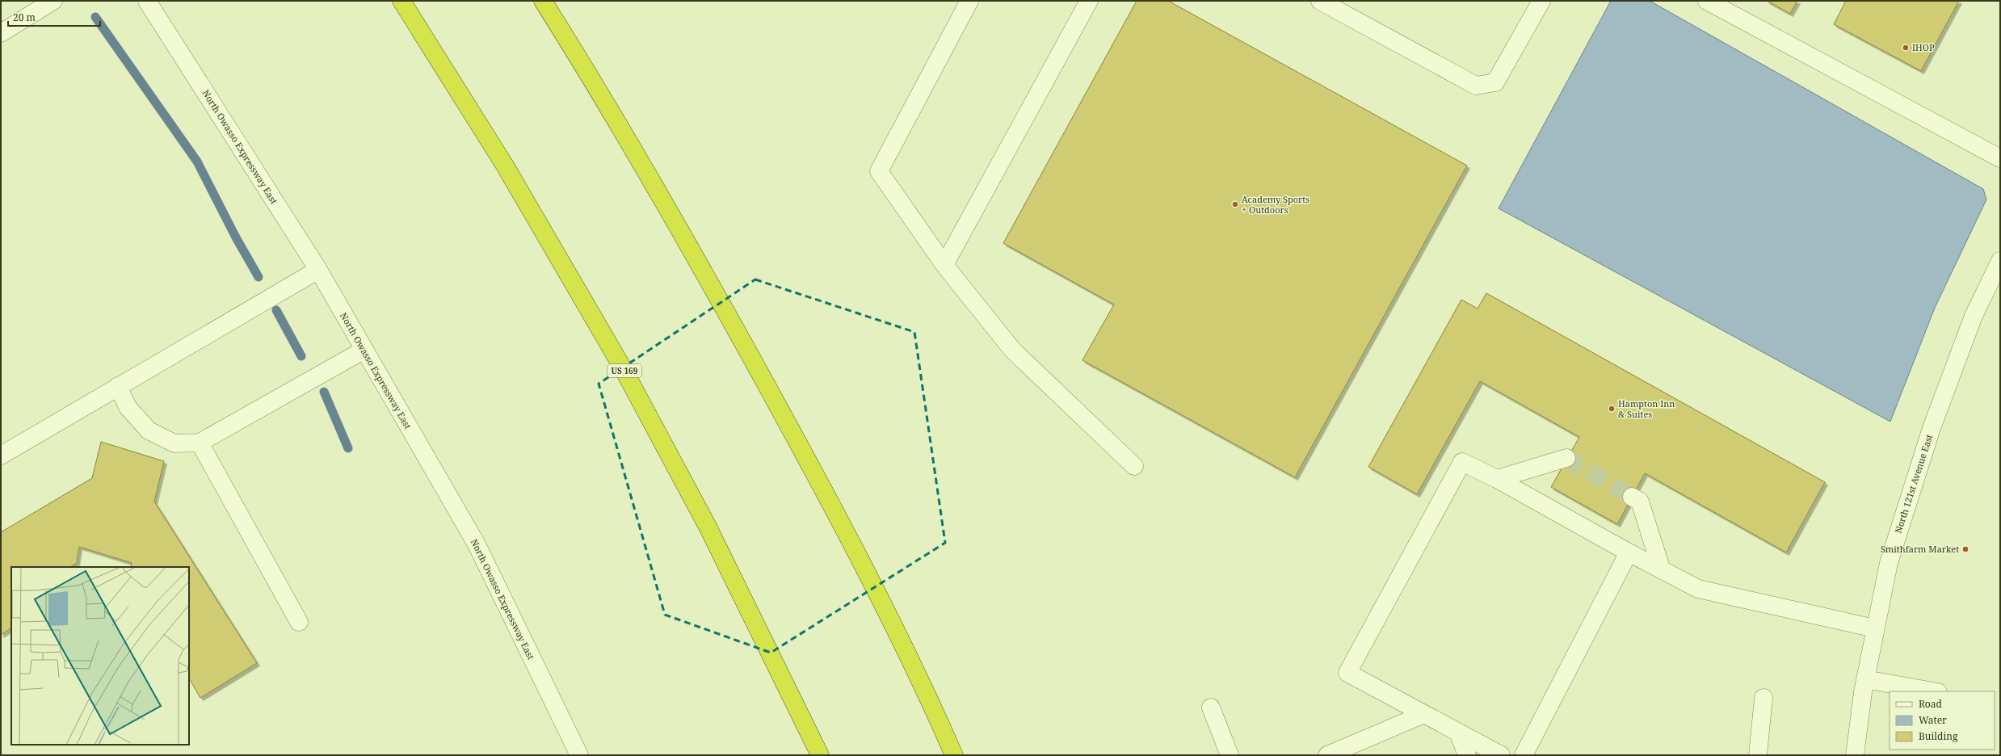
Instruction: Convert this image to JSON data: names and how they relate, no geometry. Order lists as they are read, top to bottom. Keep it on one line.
{"streets":{"highway":["US 169"],"street":["North Owasso Expressway East","North 121st Avenue East"]},"places":["IHOP","Academy Sports + Outdoors","Hampton Inn & Suites","Smithfarm Market"],"legend":["Road","Water","Building"],"scale_bar":"20 m"}
